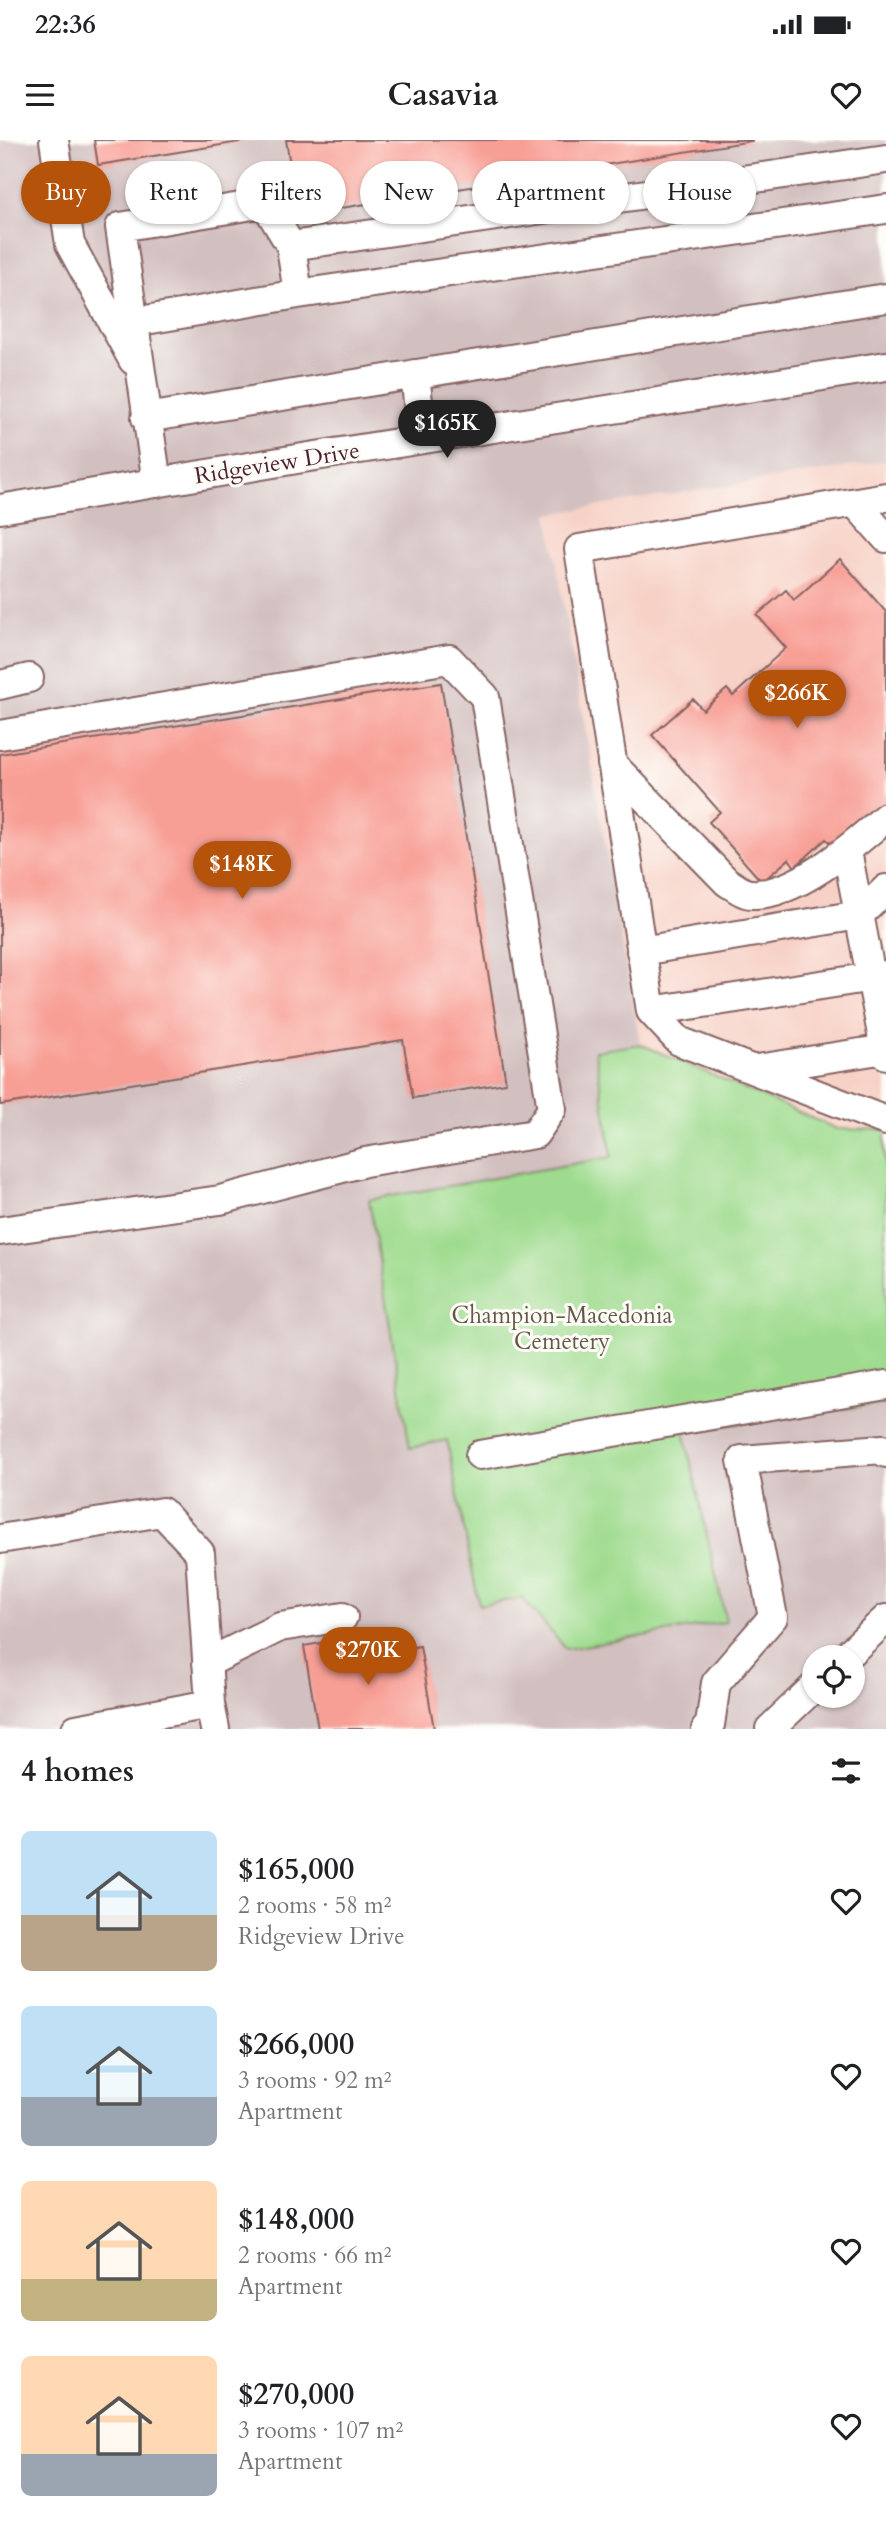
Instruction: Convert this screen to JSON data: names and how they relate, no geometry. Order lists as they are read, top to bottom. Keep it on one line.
{"streets":{"street":["Ridgeview Drive"]},"parks":["Champion-Macedonia Cemetery"],"page":{"status":"22:36","header":"Casavia","chip":["Buy","Rent","Filters","New","Apartment","House"],"price":["$165K","$266K","$148K","$270K"],"heading":"4 homes","list":[{"name":"$165,000","note":"2 rooms · 58 m² · Ridgeview Drive"},{"name":"$266,000","note":"3 rooms · 92 m² · Apartment"},{"name":"$148,000","note":"2 rooms · 66 m² · Apartment"},{"name":"$270,000","note":"3 rooms · 107 m² · Apartment"}]}}
